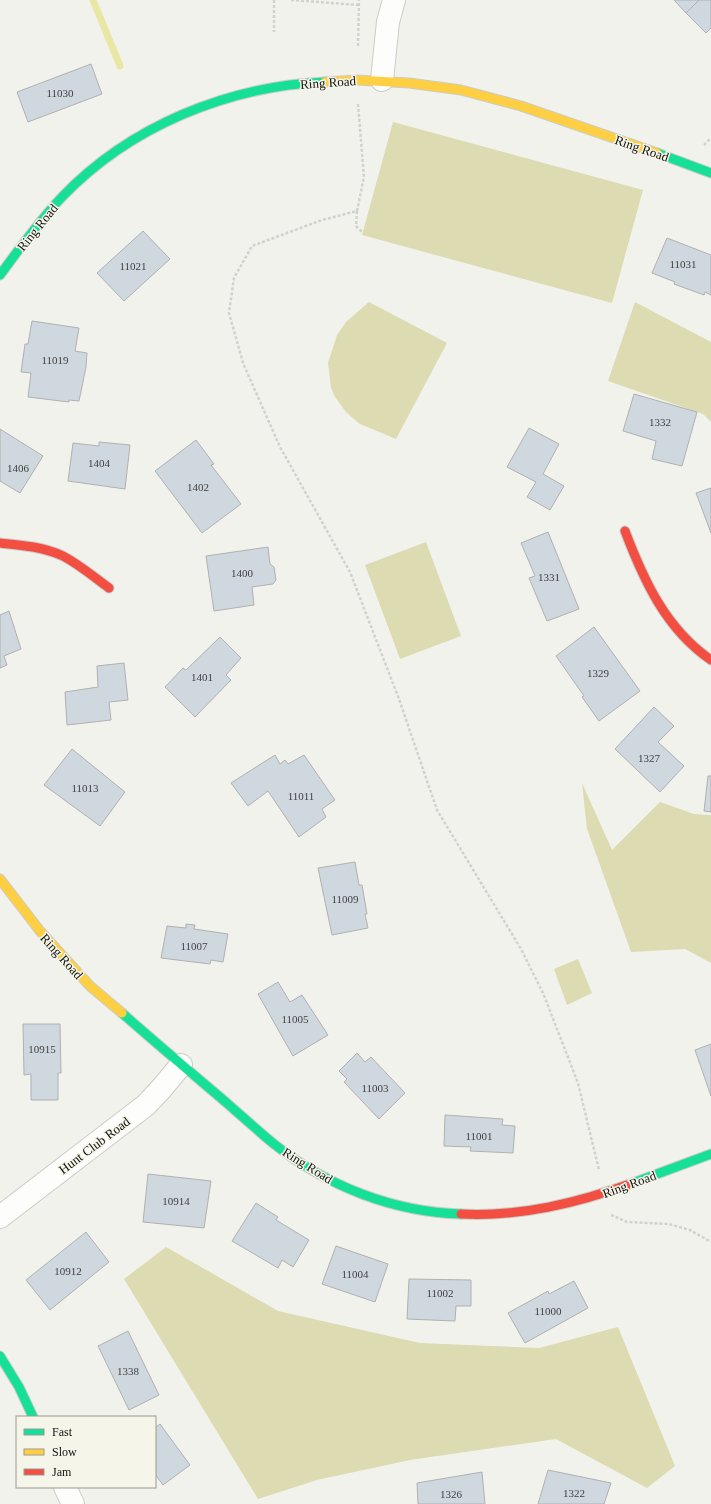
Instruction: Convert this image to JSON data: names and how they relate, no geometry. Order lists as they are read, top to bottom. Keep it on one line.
{"streets":{"street":["Ring Road","Hunt Club Road"]},"crossings":[["Ring Road","Hunt Club Road"]],"house_numbers":["11030","11031","11021","11019","1332","1404","1406","1402","1400","1331","1329","1401","1327","11013","11011","11009","11007","11005","10915","11003","11001","10914","10912","11004","11002","11000","1338","1322","1326"],"legend":["Fast","Slow","Jam"]}
